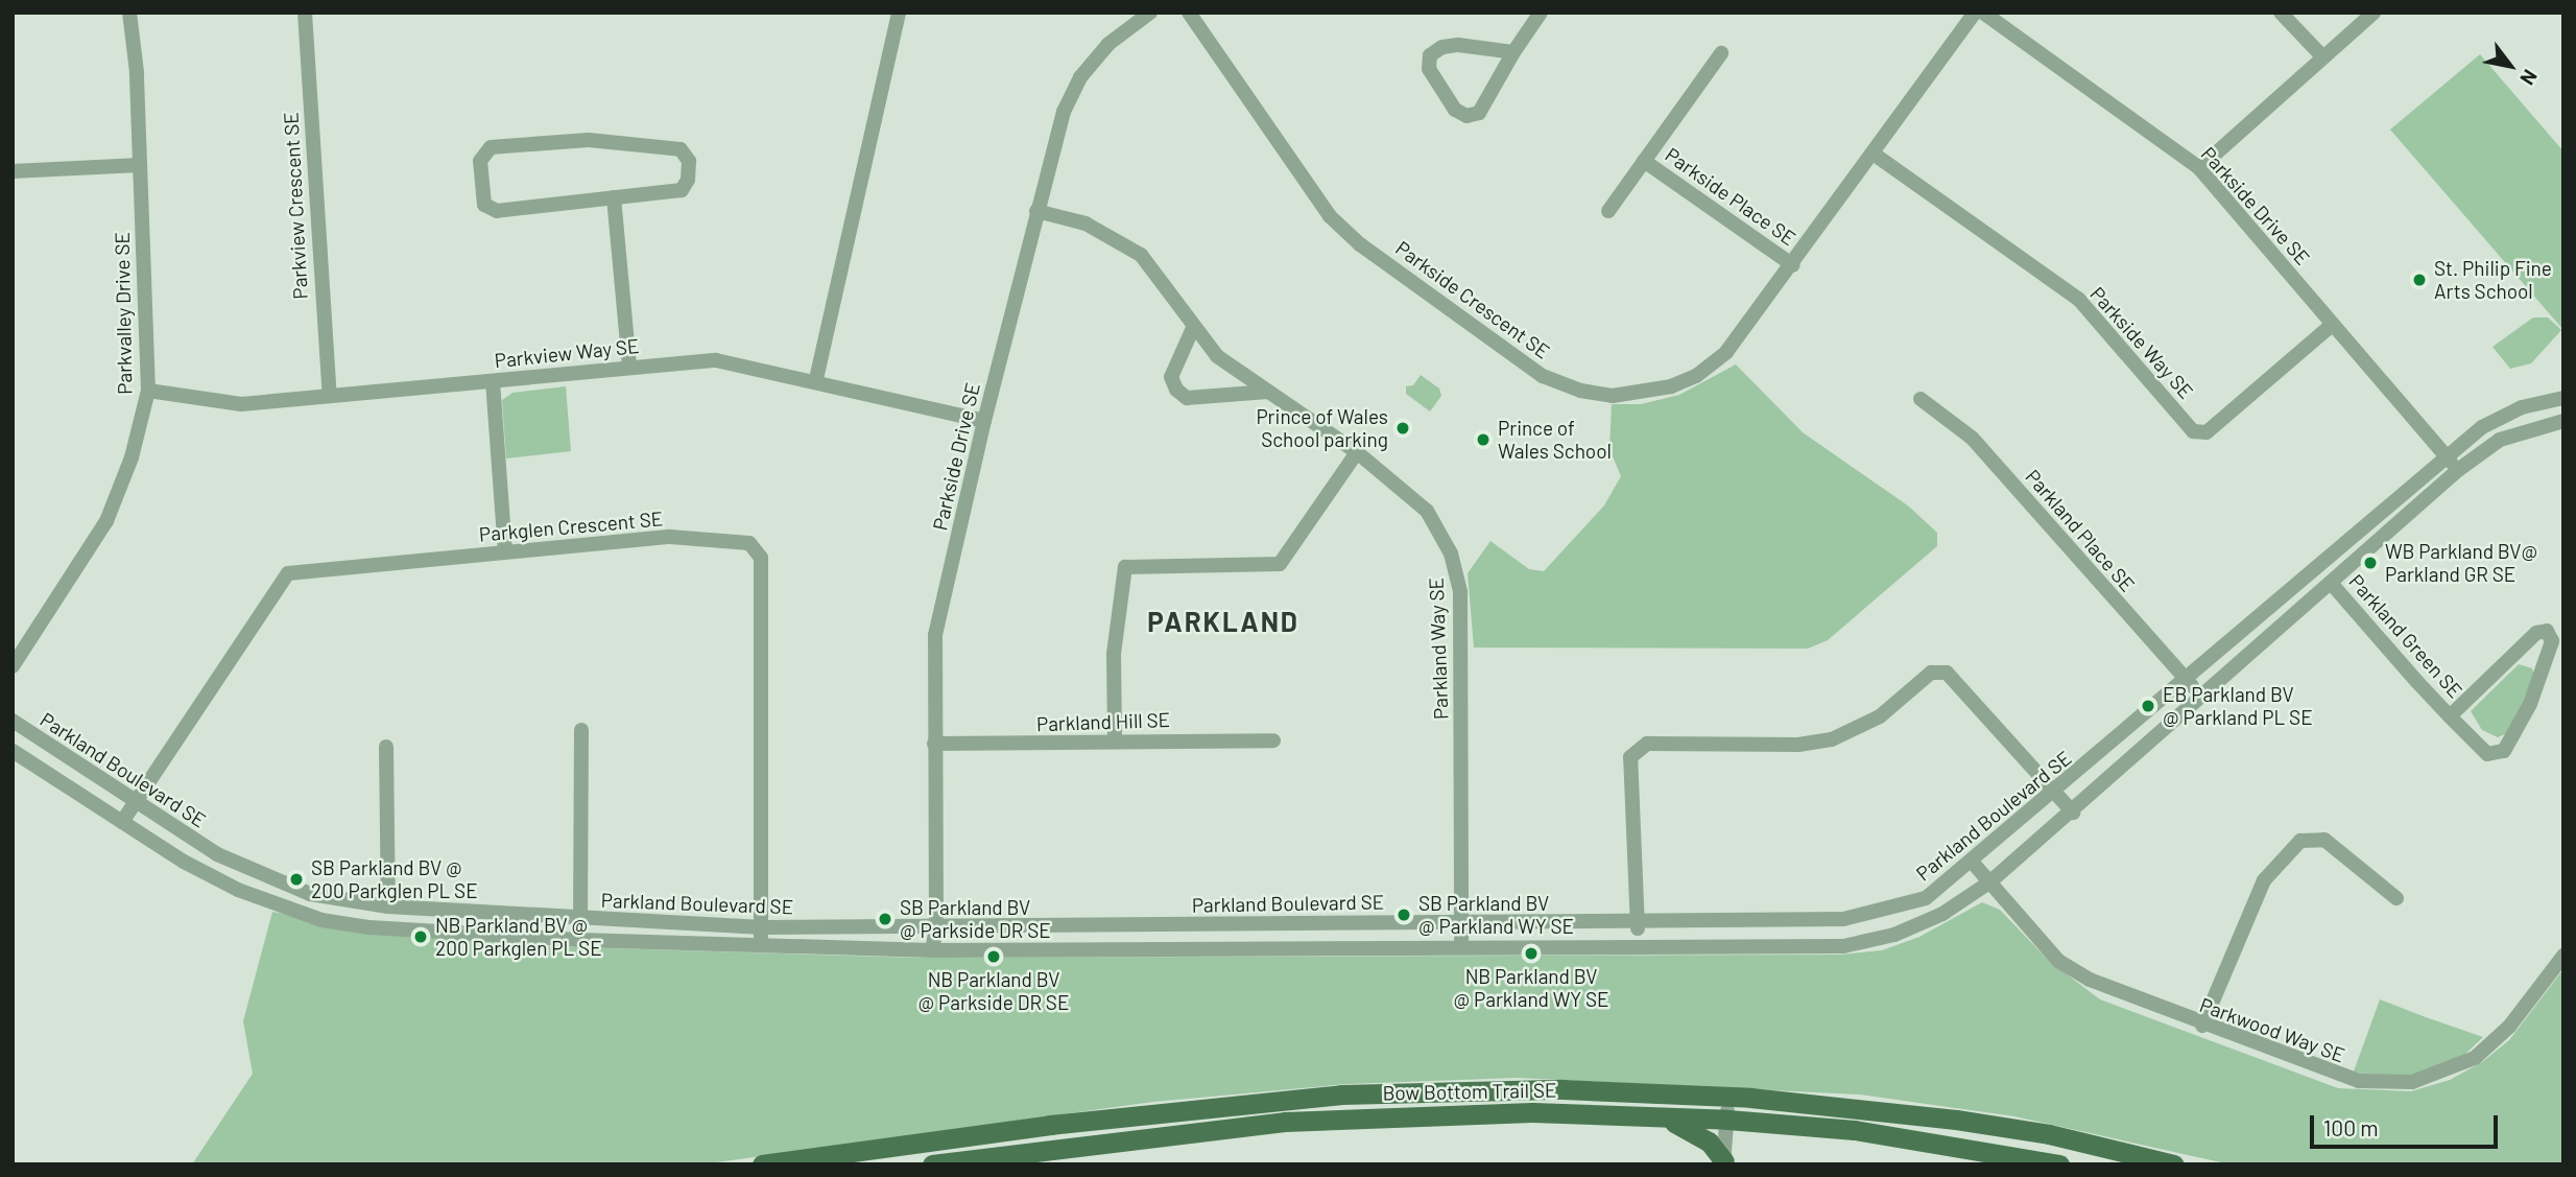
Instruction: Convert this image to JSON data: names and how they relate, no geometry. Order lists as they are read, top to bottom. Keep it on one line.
{"streets":{"main road":["Bow Bottom Trail SE"],"street":["Parkside Place SE","Parkview Crescent SE","Parkside Drive SE","Parkside Crescent SE","Parkvalley Drive SE","Parkside Way SE","Parkview Way SE","Parkglen Crescent SE","Parkland Place SE","Parkland Green SE","Parkland Way SE","Parkland Hill SE","Parkland Boulevard SE","Parkwood Way SE"]},"crossings":[["Parkside Place SE","Parkside Crescent SE"],["Parkview Crescent SE","Parkview Way SE"],["Parkside Drive SE","Parkside Way SE"],["Parkside Drive SE","Parkview Way SE"],["Parkside Drive SE","Parkland Way SE"],["Parkside Drive SE","Parkland Hill SE"],["Parkside Drive SE","Parkland Boulevard SE"],["Parkside Crescent SE","Parkside Way SE"],["Parkvalley Drive SE","Parkview Way SE"],["Parkglen Crescent SE","Parkland Boulevard SE"],["Parkland Place SE","Parkland Boulevard SE"],["Parkland Green SE","Parkland Boulevard SE"],["Parkland Way SE","Parkland Boulevard SE"],["Parkland Boulevard SE","Parkwood Way SE"]],"districts":["PARKLAND"],"places":["St. Philip Fine Arts School","Prince of Wales School parking","Prince of Wales School","WB Parkland BV@ Parkland GR SE","EB Parkland BV @ Parkland PL SE","SB Parkland BV @ 200 Parkglen PL SE","SB Parkland BV @ Parkland WY SE","SB Parkland BV @ Parkside DR SE","NB Parkland BV @ 200 Parkglen PL SE","NB Parkland BV @ Parkland WY SE","NB Parkland BV @ Parkside DR SE"],"scale_bar":"100 m","north":"bottom right"}
